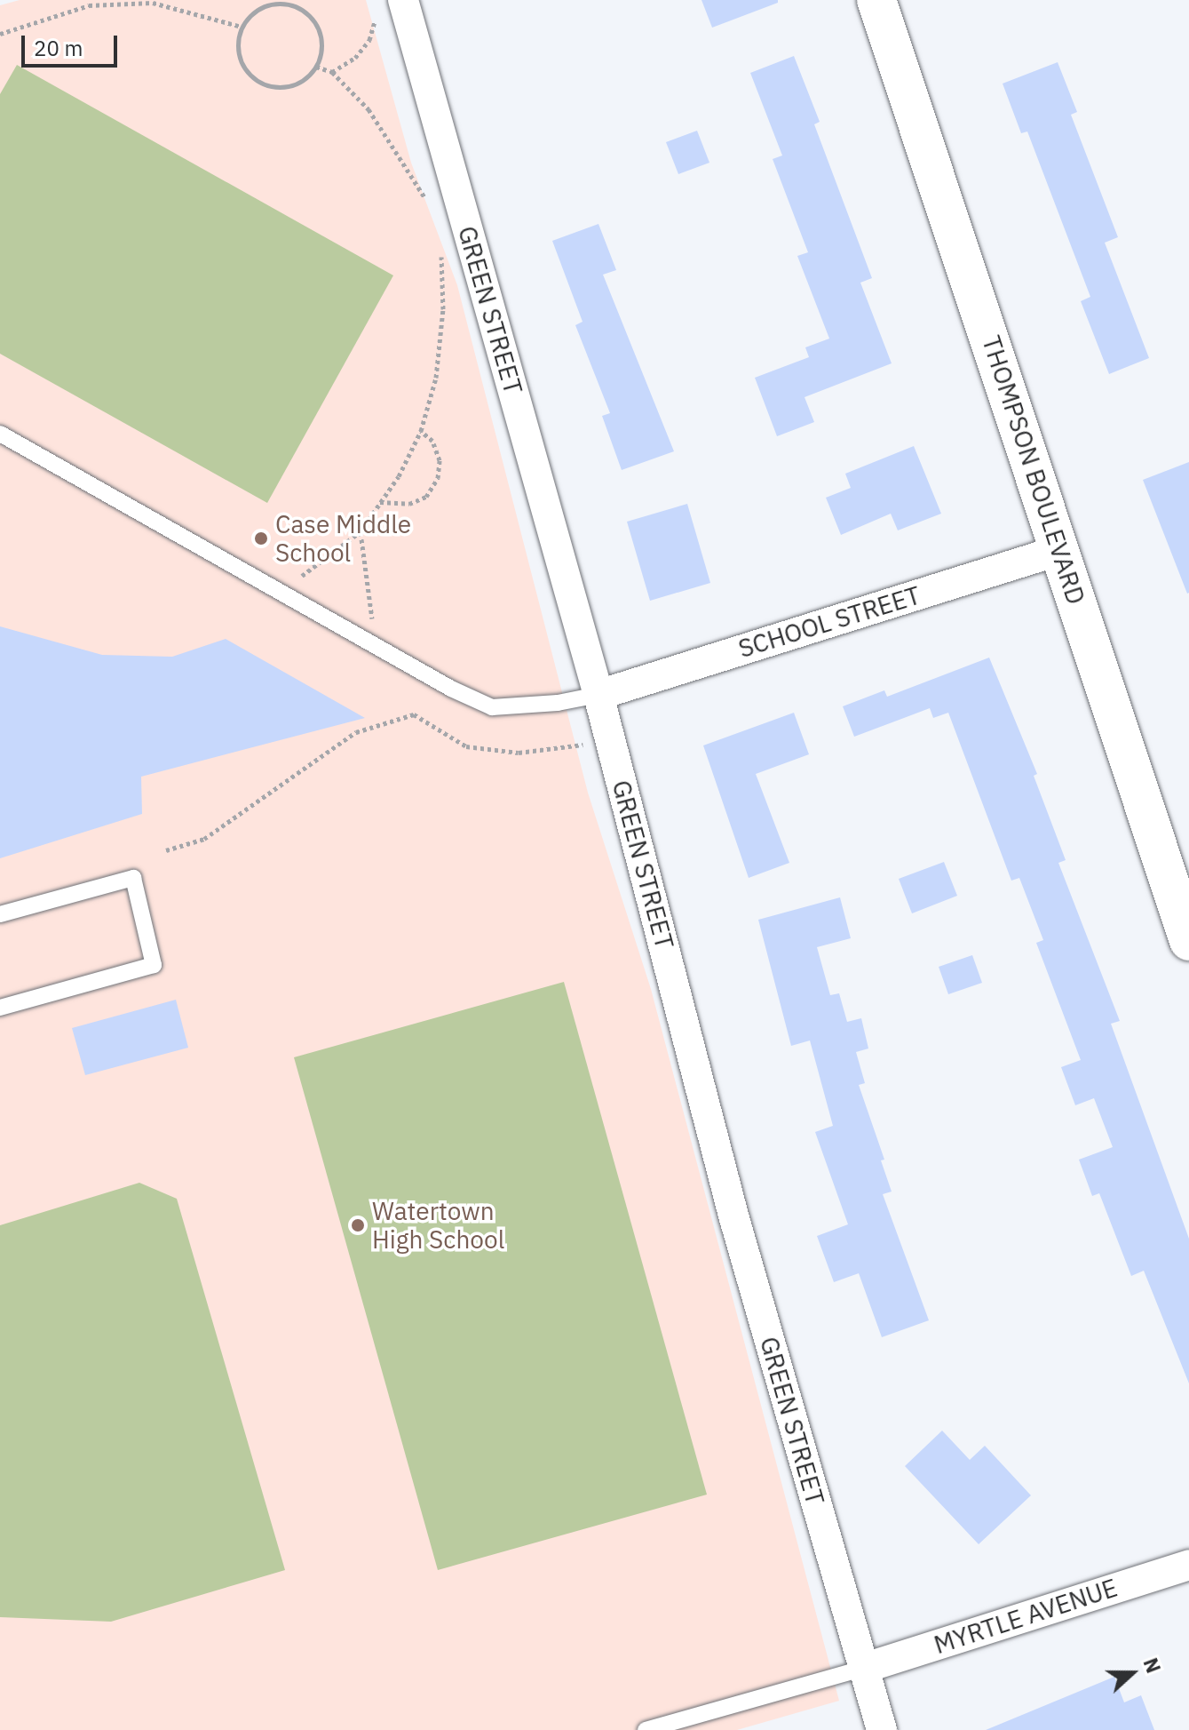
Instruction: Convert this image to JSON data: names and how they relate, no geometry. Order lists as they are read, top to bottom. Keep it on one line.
{"streets":{"street":["GREEN STREET","THOMPSON BOULEVARD","SCHOOL STREET","MYRTLE AVENUE"]},"crossings":[["GREEN STREET","SCHOOL STREET"],["GREEN STREET","MYRTLE AVENUE"],["THOMPSON BOULEVARD","SCHOOL STREET"]],"places":["Case Middle School","Watertown High School"],"scale_bar":"20 m","north":"right"}
